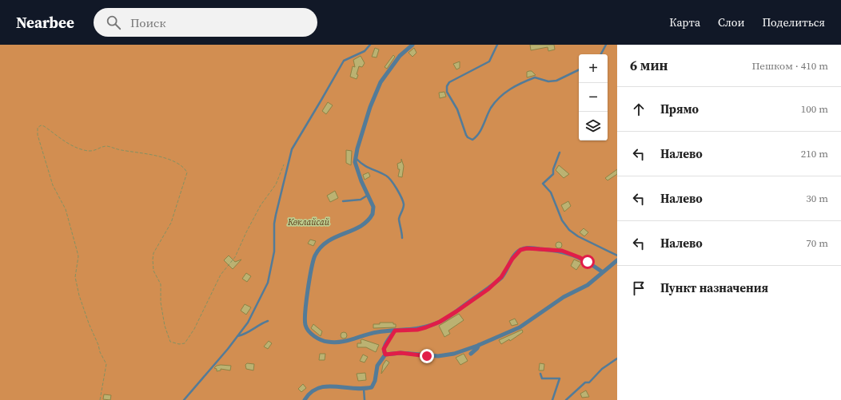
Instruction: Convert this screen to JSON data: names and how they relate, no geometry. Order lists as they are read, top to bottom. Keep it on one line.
{"parks":["Көклайсай"],"page":{"header":"Nearbee","search":"Поиск","nav":["Карта","Слои","Поделиться"],"heading":["6 мин","Пешком · 410 m"],"map_buttons":["+","−"],"list":[["Прямо","100 m"],["Налево","210 m"],["Налево","30 m"],["Налево","70 m"],"Пункт назначения"]}}
